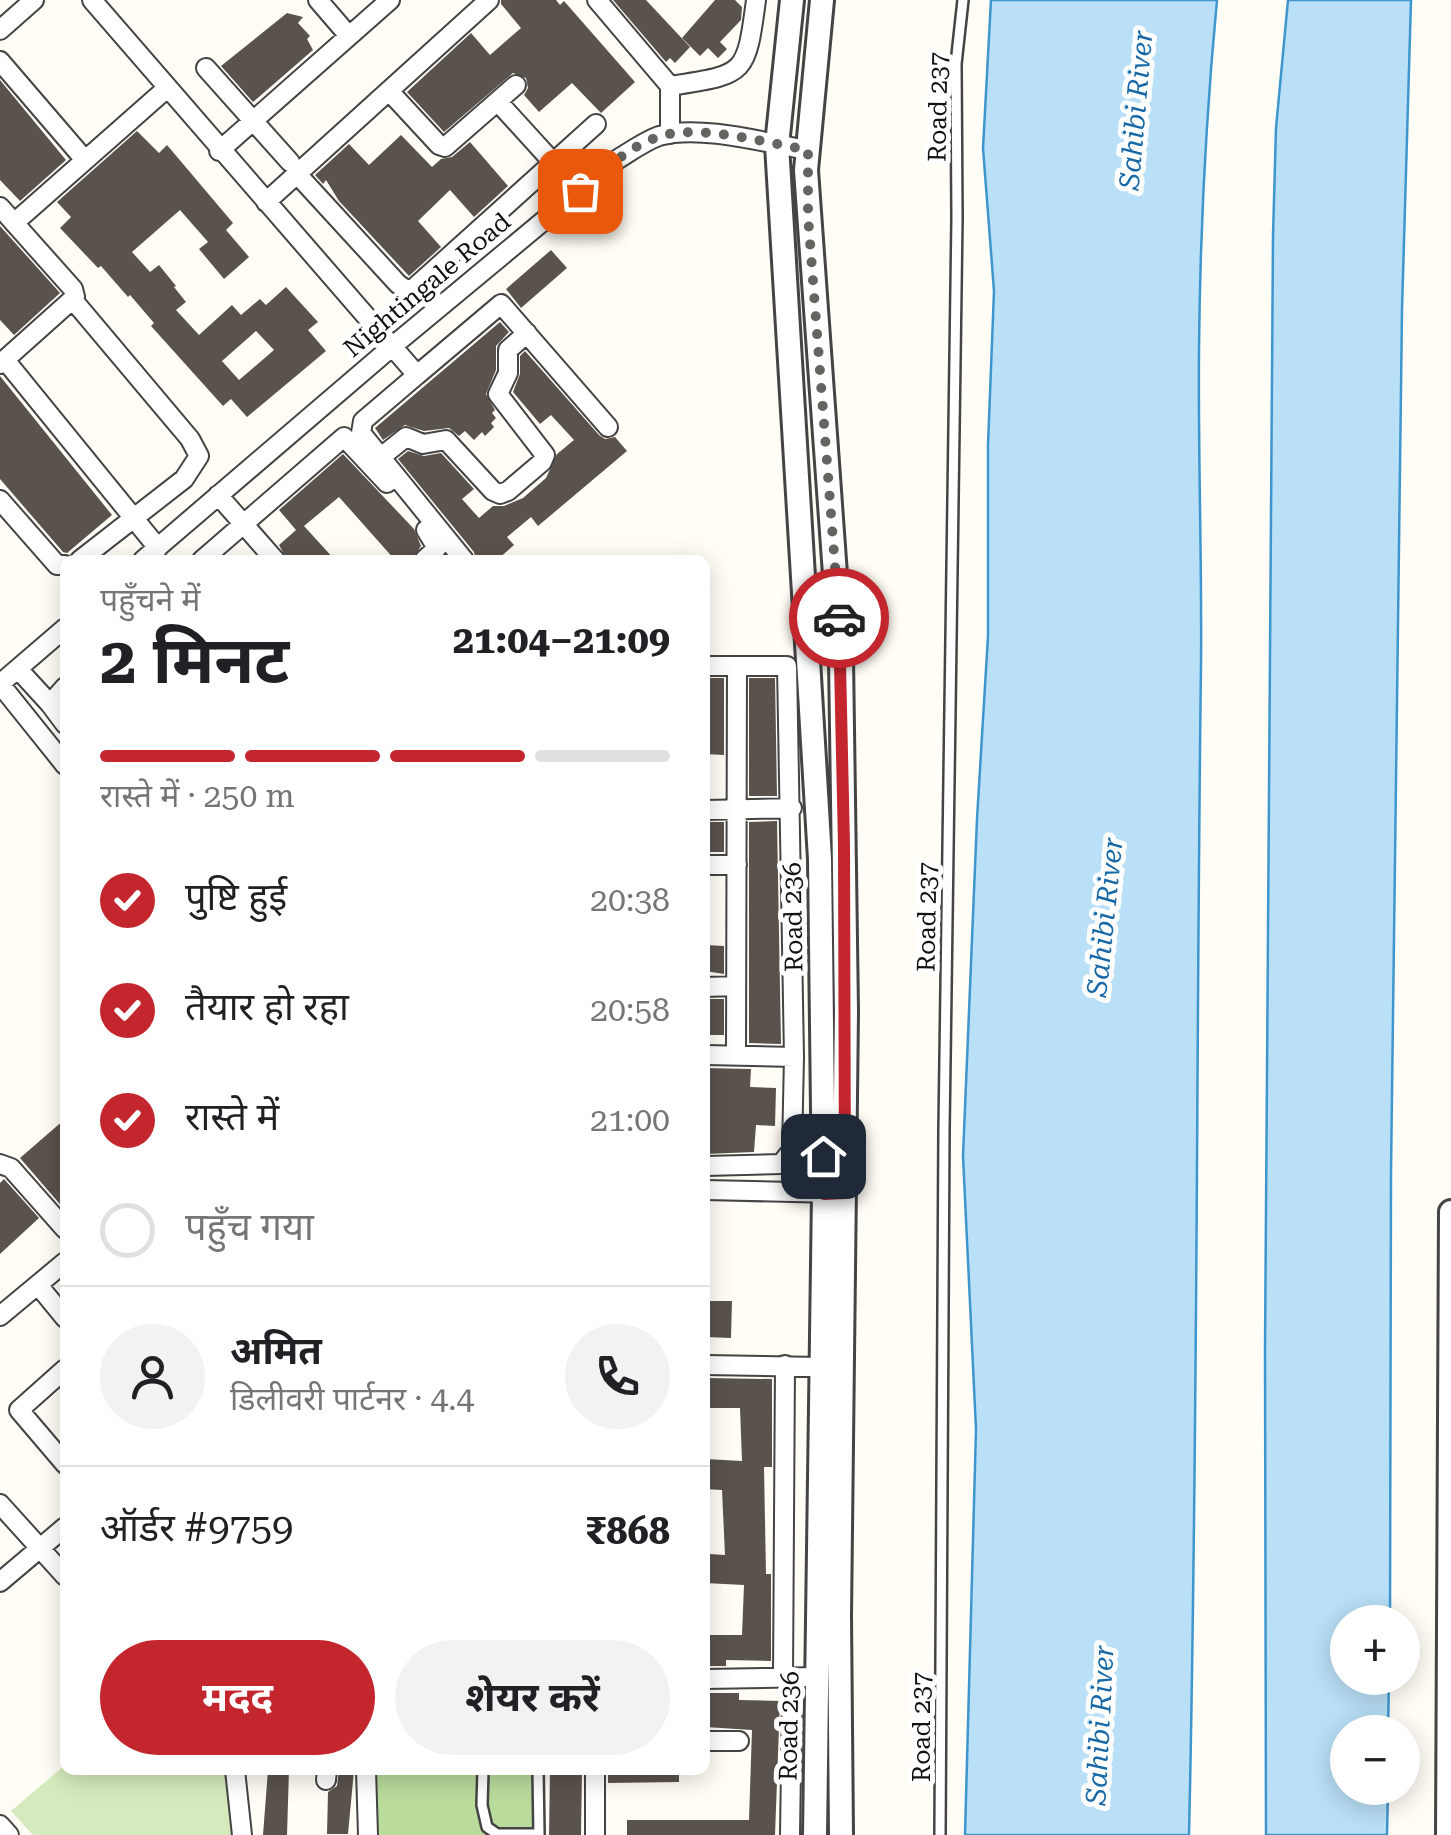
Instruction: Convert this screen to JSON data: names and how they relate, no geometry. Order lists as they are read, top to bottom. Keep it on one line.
{"streets":{"street":["Nightingale Road","Road 236"],"lane":["Road 237"]},"crossings":[["Nightingale Road","Road 236"]],"water":["Sahibi River"],"page":{"heading":["2 मिनट","पहुँचने में","21:04–21:09"],"panel":["अमित","डिलीवरी पार्टनर · 4.4","ऑर्डर #9759","₹868"],"bar":"रास्ते में · 250 m","list":[["पुष्टि हुई","20:38"],["तैयार हो रहा","20:58"],["रास्ते में","21:00"],"पहुँच गया"],"map_buttons":["+","−"],"buttons":["मदद","शेयर करें"]}}
